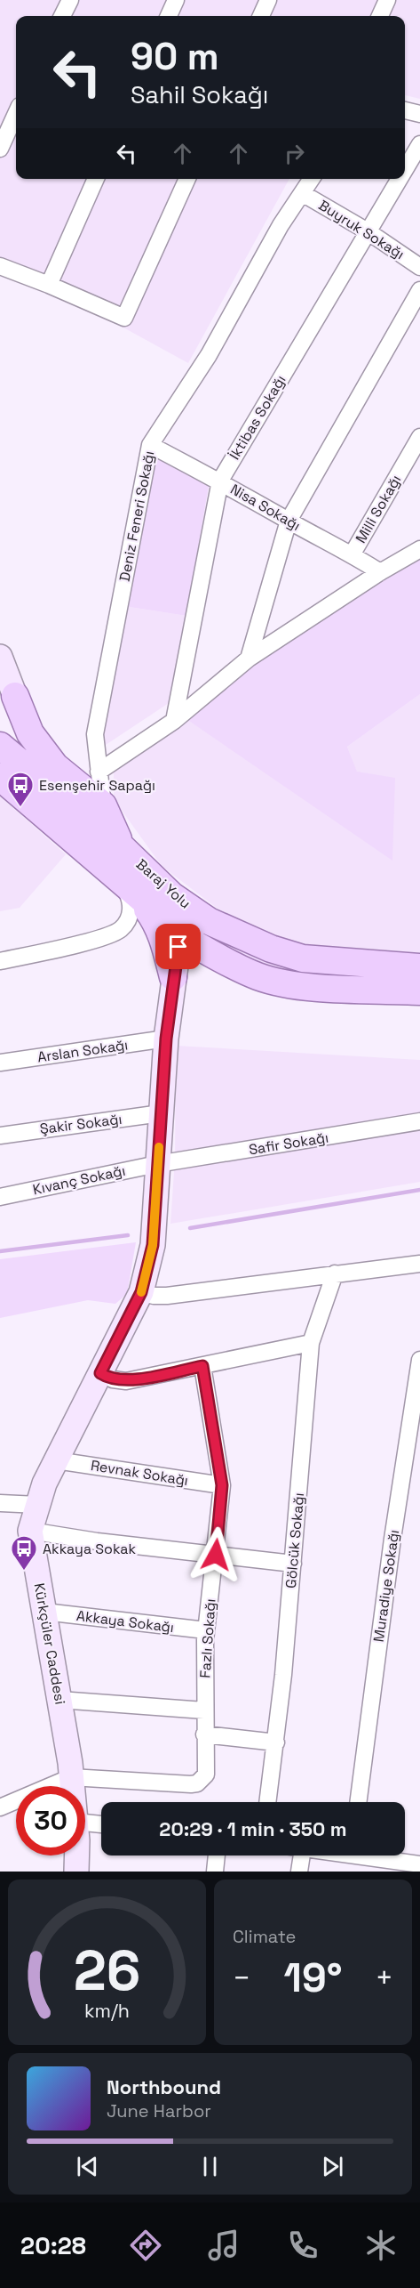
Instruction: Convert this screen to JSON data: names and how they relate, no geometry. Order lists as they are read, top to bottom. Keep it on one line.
{"streets":{"main road":["Baraj Yolu","Kürkçüler Caddesi"],"street":["Buyruk Sokağı","İktibas Sokağı","Nisa Sokağı","Milli Sokağı","Deniz Feneri Sokağı","Arslan Sokağı","Şakir Sokağı","Safir Sokağı","Kıvanç Sokağı","Revnak Sokağı","Gölcük Sokağı","Muradiye Sokağı","Akkaya Sokağı","Fazlı Sokağı"]},"crossings":[["Buyruk Sokağı","İktibas Sokağı"],["Buyruk Sokağı","Deniz Feneri Sokağı"],["İktibas Sokağı","Nisa Sokağı"],["Nisa Sokağı","Milli Sokağı"],["Nisa Sokağı","Deniz Feneri Sokağı"],["Baraj Yolu","Kürkçüler Caddesi"],["Arslan Sokağı","Kürkçüler Caddesi"],["Şakir Sokağı","Kürkçüler Caddesi"],["Safir Sokağı","Kıvanç Sokağı"],["Safir Sokağı","Kürkçüler Caddesi"],["Kıvanç Sokağı","Kürkçüler Caddesi"],["Revnak Sokağı","Fazlı Sokağı"],["Revnak Sokağı","Kürkçüler Caddesi"],["Akkaya Sokağı","Fazlı Sokağı"],["Akkaya Sokağı","Kürkçüler Caddesi"],["Fazlı Sokağı","Kürkçüler Caddesi"]],"places":{"bus stop":["Esenşehir Sapağı","Akkaya Sokak"]},"page":{"turn":["90 m","Sahil Sokağı"],"limit":"30","trip":"20:29 · 1 min · 350 m","tile":"Climate","heat":["−","19°","+"],"song":["Northbound","June Harbor"],"tabs":"20:28","gauge":["26","km/h"]}}
